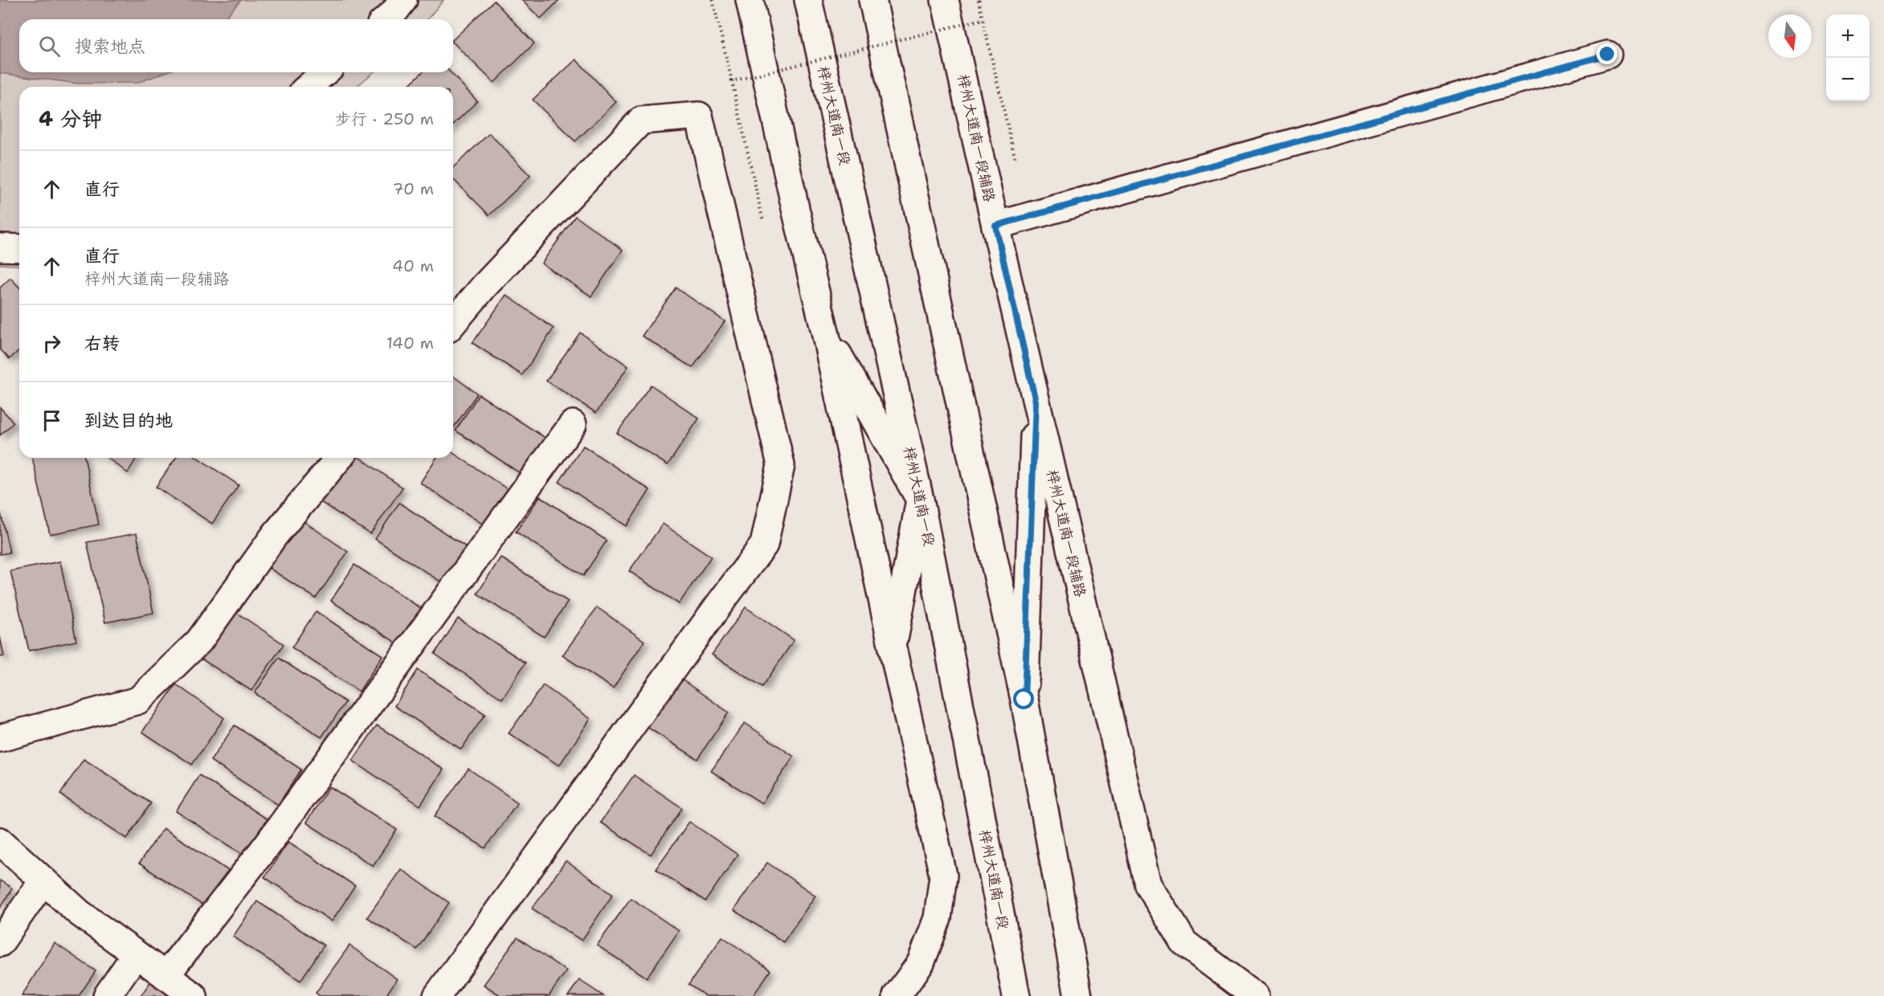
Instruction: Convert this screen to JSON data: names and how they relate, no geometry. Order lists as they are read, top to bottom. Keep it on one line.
{"streets":{"main road":["梓州大道南一段","梓州大道南一段辅路"]},"north":"bottom","page":{"map_buttons":["+","−"],"search":"搜索地点","heading":["4 分钟","步行 · 250 m"],"list":[["直行","70 m"],["直行","梓州大道南一段辅路","40 m"],["右转","140 m"],"到达目的地"]}}
